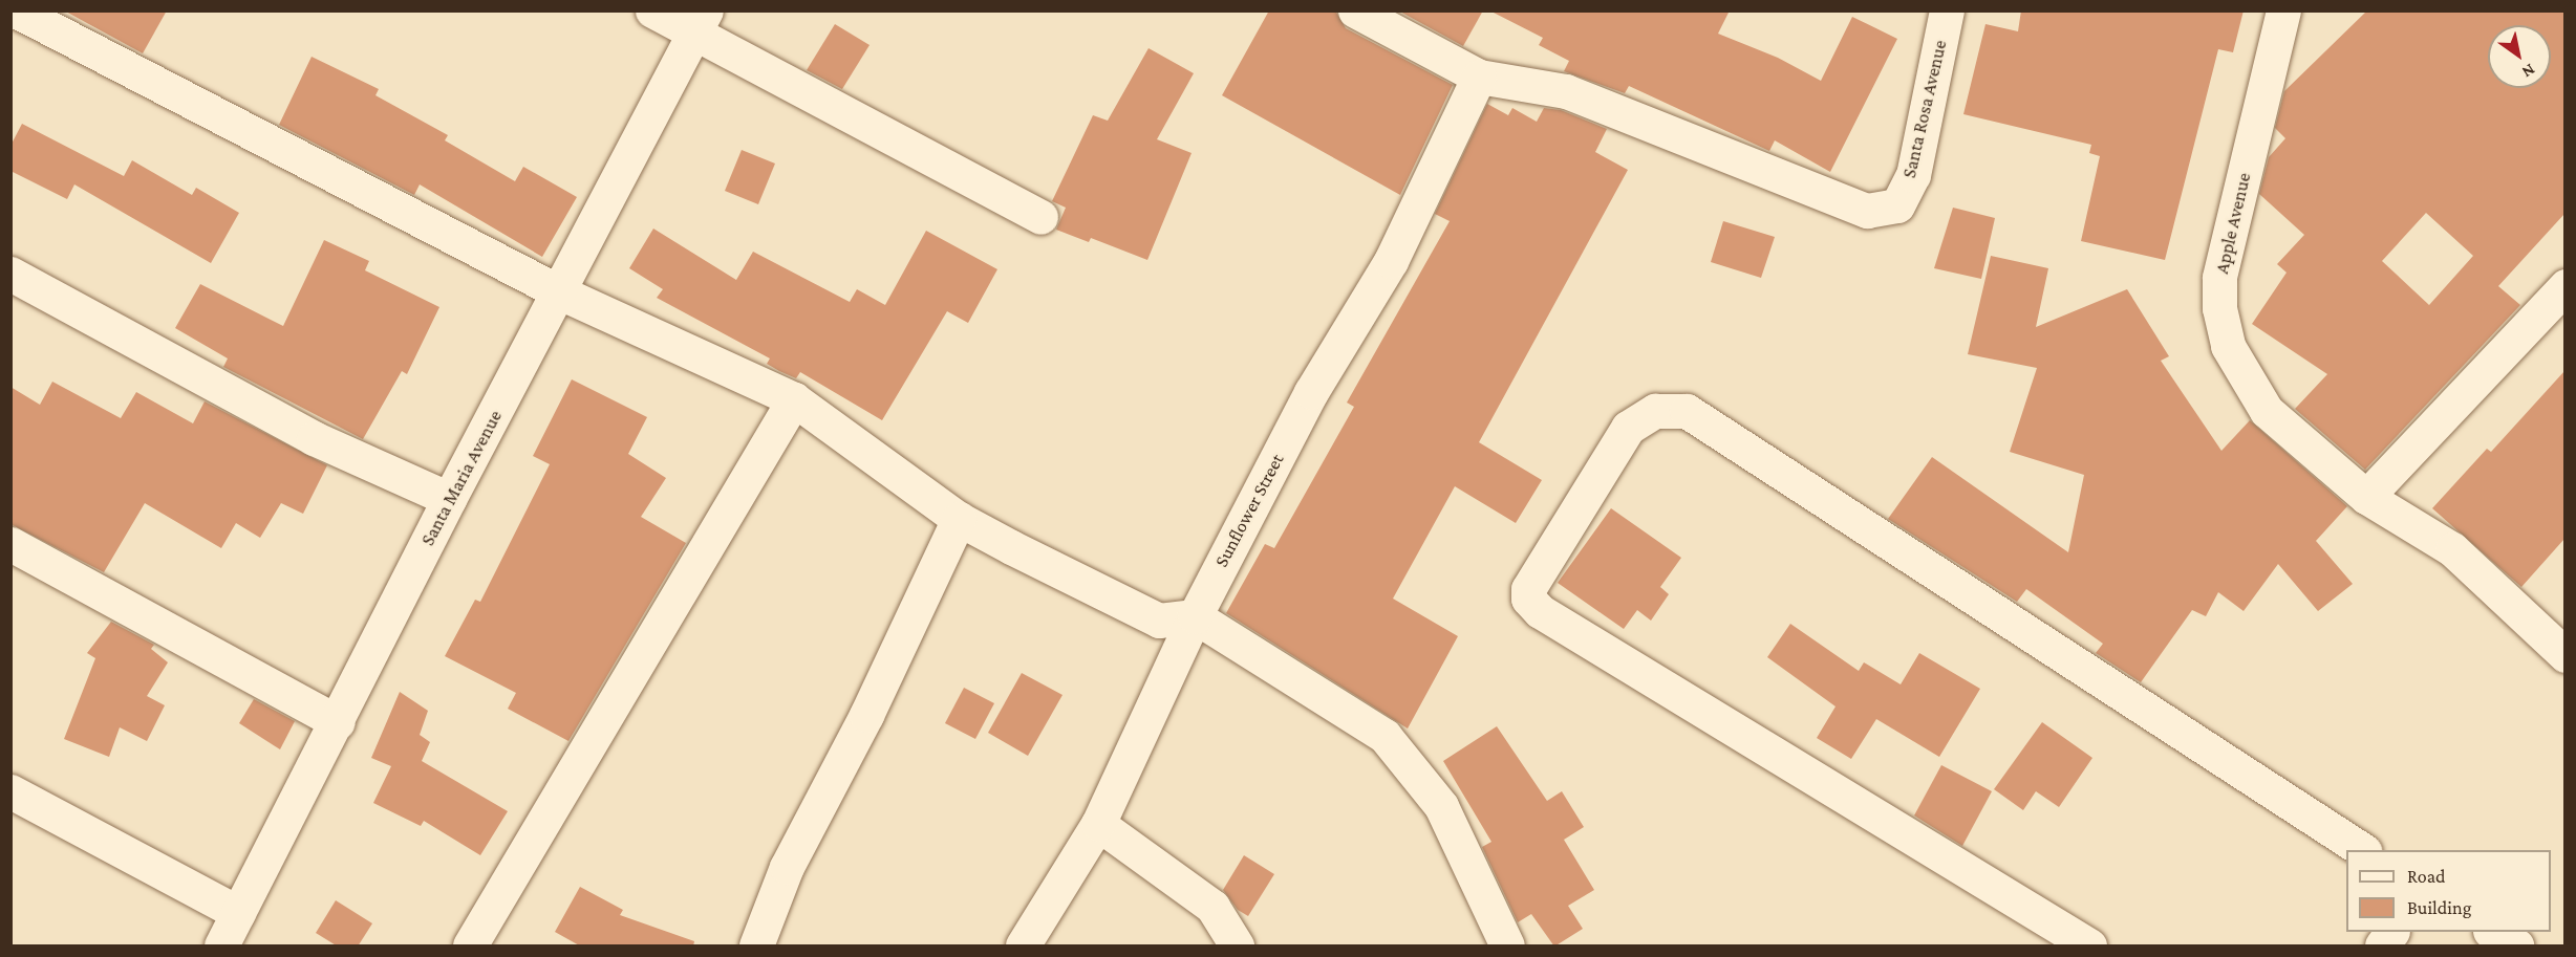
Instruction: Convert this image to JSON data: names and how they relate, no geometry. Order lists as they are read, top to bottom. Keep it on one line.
{"streets":{"street":["Santa Rosa Avenue","Apple Avenue","Santa Maria Avenue","Sunflower Street"]},"crossings":[["Santa Rosa Avenue","Sunflower Street"]],"legend":["Road","Building"],"north":"bottom right"}
